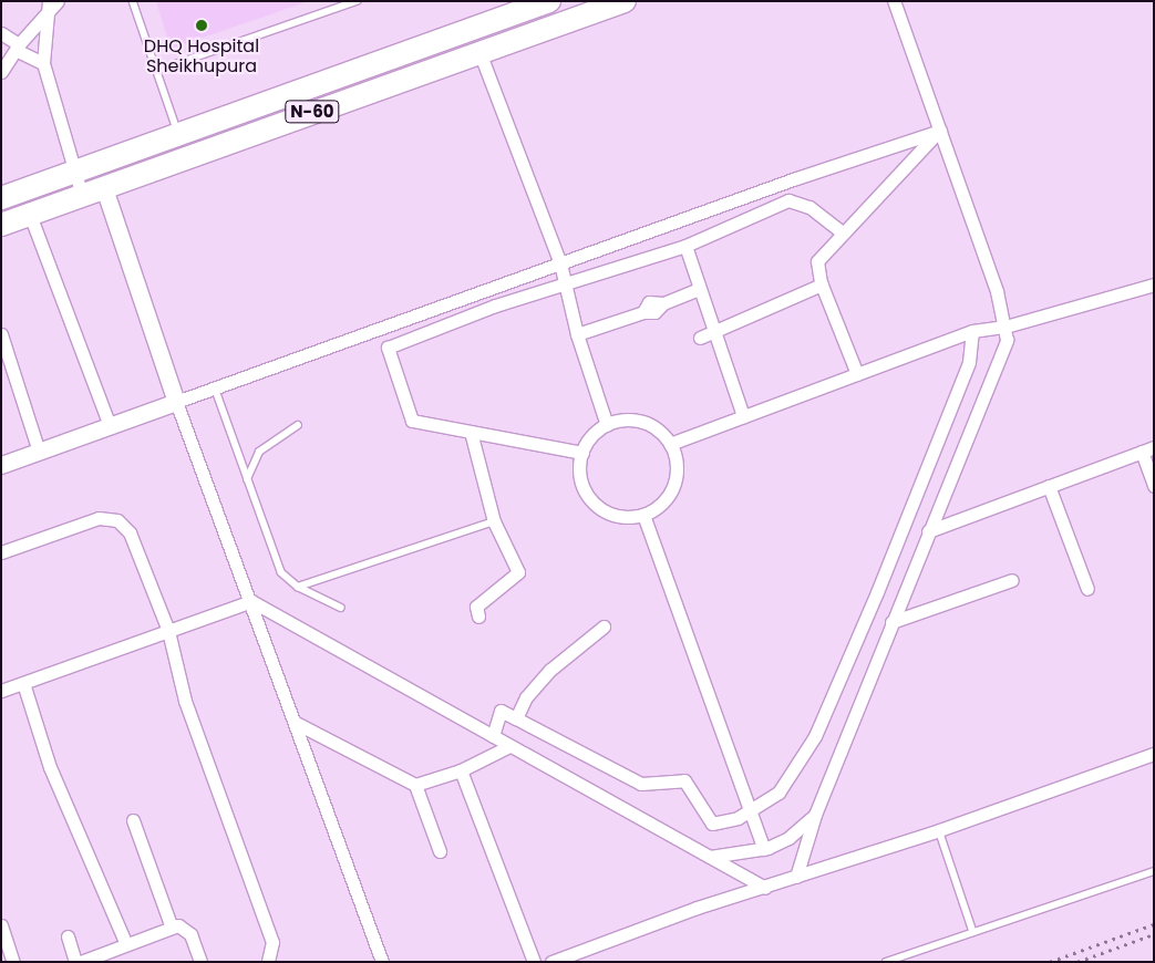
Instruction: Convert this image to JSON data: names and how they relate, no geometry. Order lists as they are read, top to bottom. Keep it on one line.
{"streets":{"highway":["N-60"]},"places":["DHQ Hospital Sheikhupura"]}
